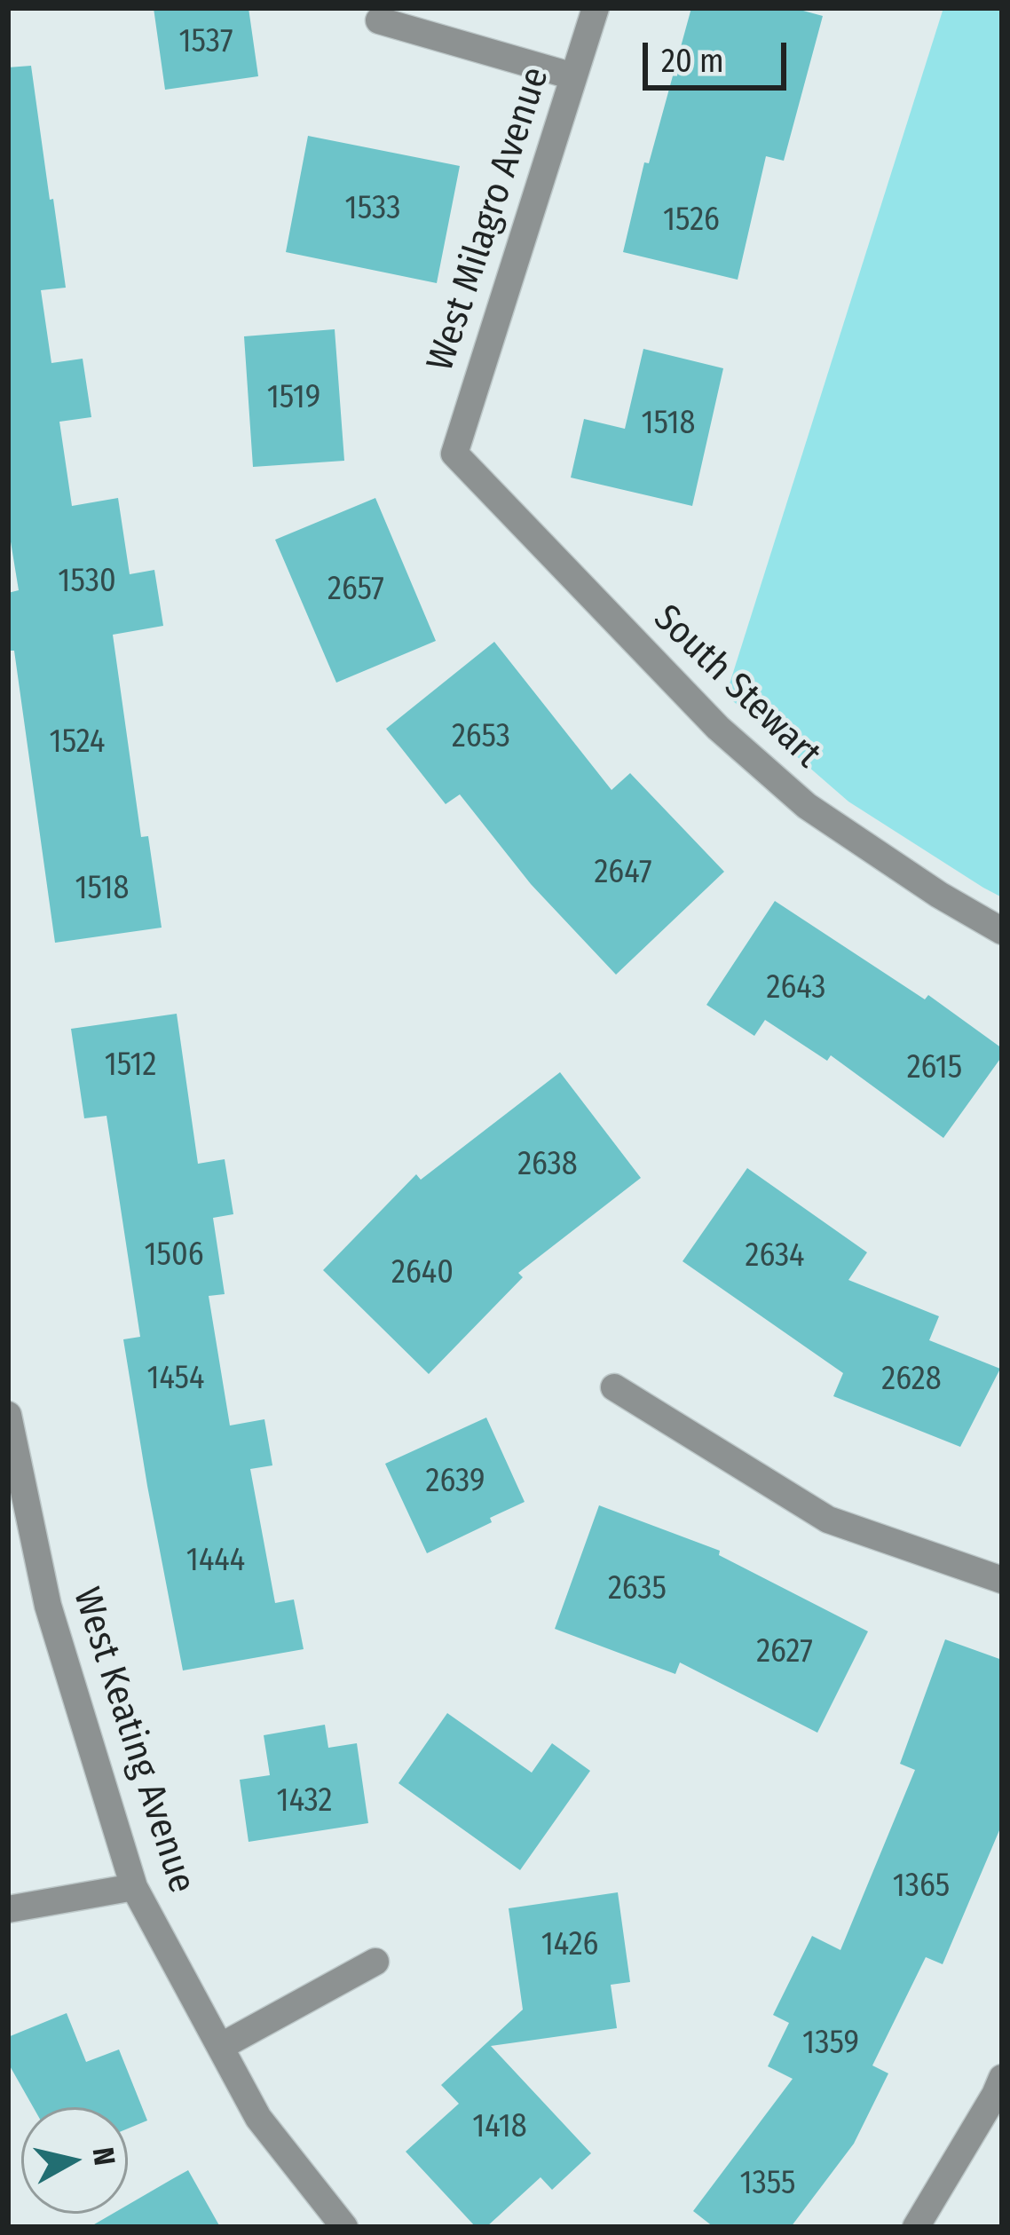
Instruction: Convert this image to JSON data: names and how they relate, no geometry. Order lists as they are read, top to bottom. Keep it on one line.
{"streets":{"street":["West Milagro Avenue","South Stewart","West Keating Avenue"]},"crossings":[["West Milagro Avenue","South Stewart"]],"house_numbers":["1537","1533","1526","1519","1518","1530","2657","2653","1524","2647","1518","2643","1512","2615","2638","1506","2634","2640","1454","2628","2639","1444","2635","2627","1432","1365","1426","1359","1418","1355"],"scale_bar":"20 m","north":"right"}
